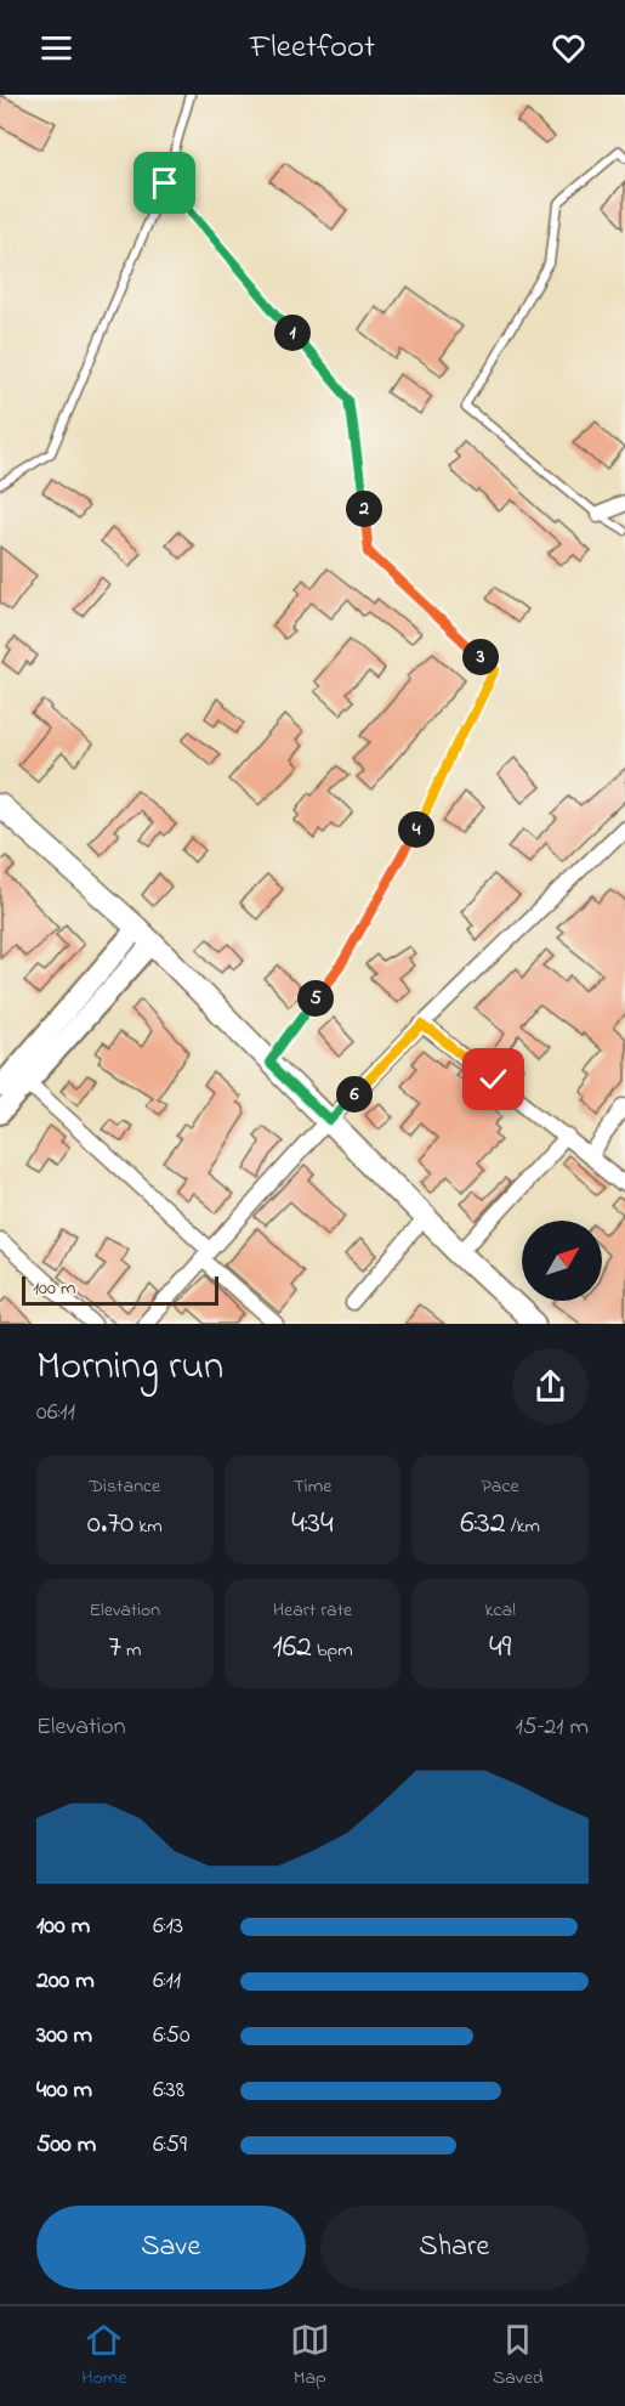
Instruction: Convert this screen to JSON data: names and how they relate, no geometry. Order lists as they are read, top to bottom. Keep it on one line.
{"scale_bar":"100 m","north":"top right","page":{"header":"Fleetfoot","pins":["1","2","3","4","5","6"],"scale":"100 m","heading":["Morning run","06:11"],"stats":[["Distance","0.70 km"],["Time","4:34"],["Pace","6:32 /km"],["Elevation","7 m"],["Heart rate","162 bpm"],["kcal","49"]],"chart":["Elevation","15–21 m"],"list":[{"name":"100 m","note":"6:13"},{"name":"200 m","note":"6:11"},{"name":"300 m","note":"6:50"},{"name":"400 m","note":"6:38"},{"name":"500 m","note":"6:59"}],"buttons":["Save","Share"],"tabs":["Home","Map","Saved"]}}
